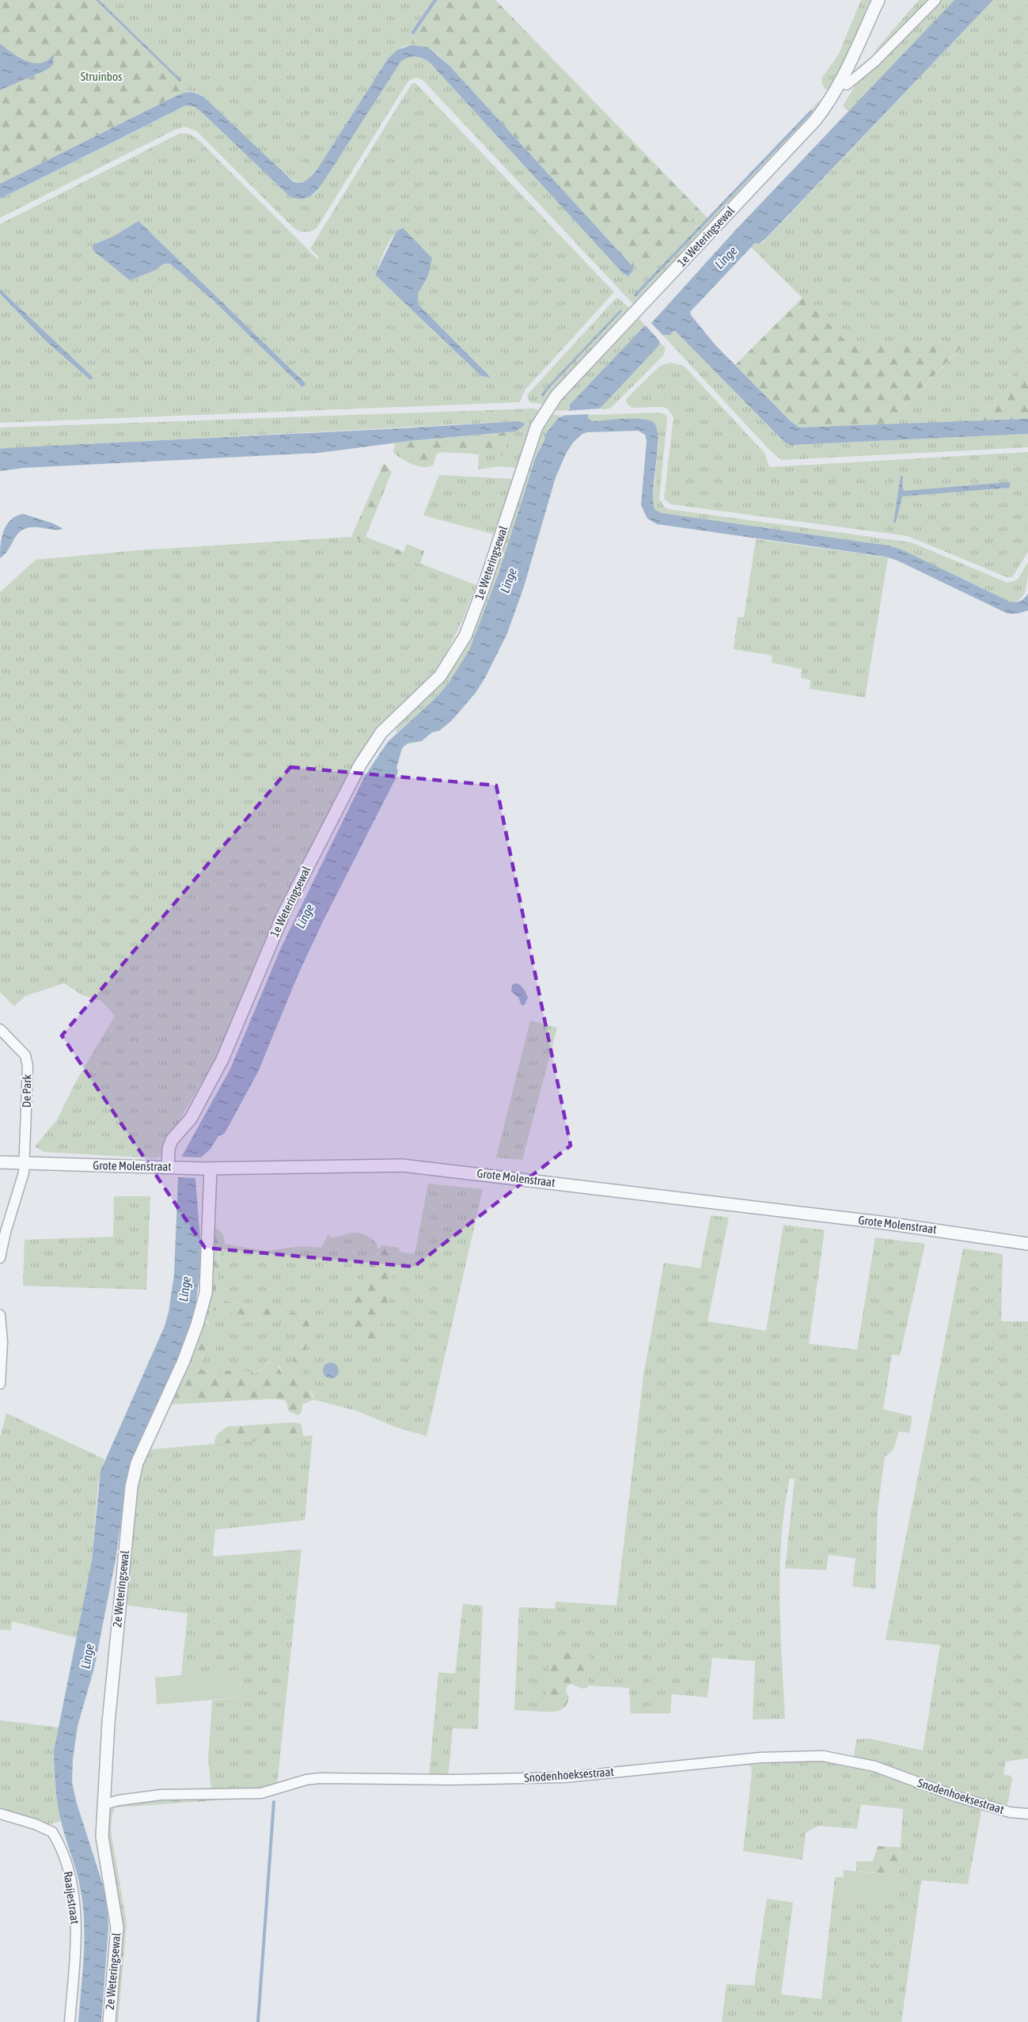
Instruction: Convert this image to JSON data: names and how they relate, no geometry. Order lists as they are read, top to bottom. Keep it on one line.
{"streets":{"street":["1e Weteringsewal","De Park","Grote Molenstraat","2e Weteringsewal","Snodenhoeksestraat","Raaijestraat"]},"crossings":[["1e Weteringsewal","Grote Molenstraat"],["De Park","Grote Molenstraat"],["Grote Molenstraat","2e Weteringsewal"],["2e Weteringsewal","Snodenhoeksestraat"]],"water":["Linge"],"parks":["Struinbos"]}
